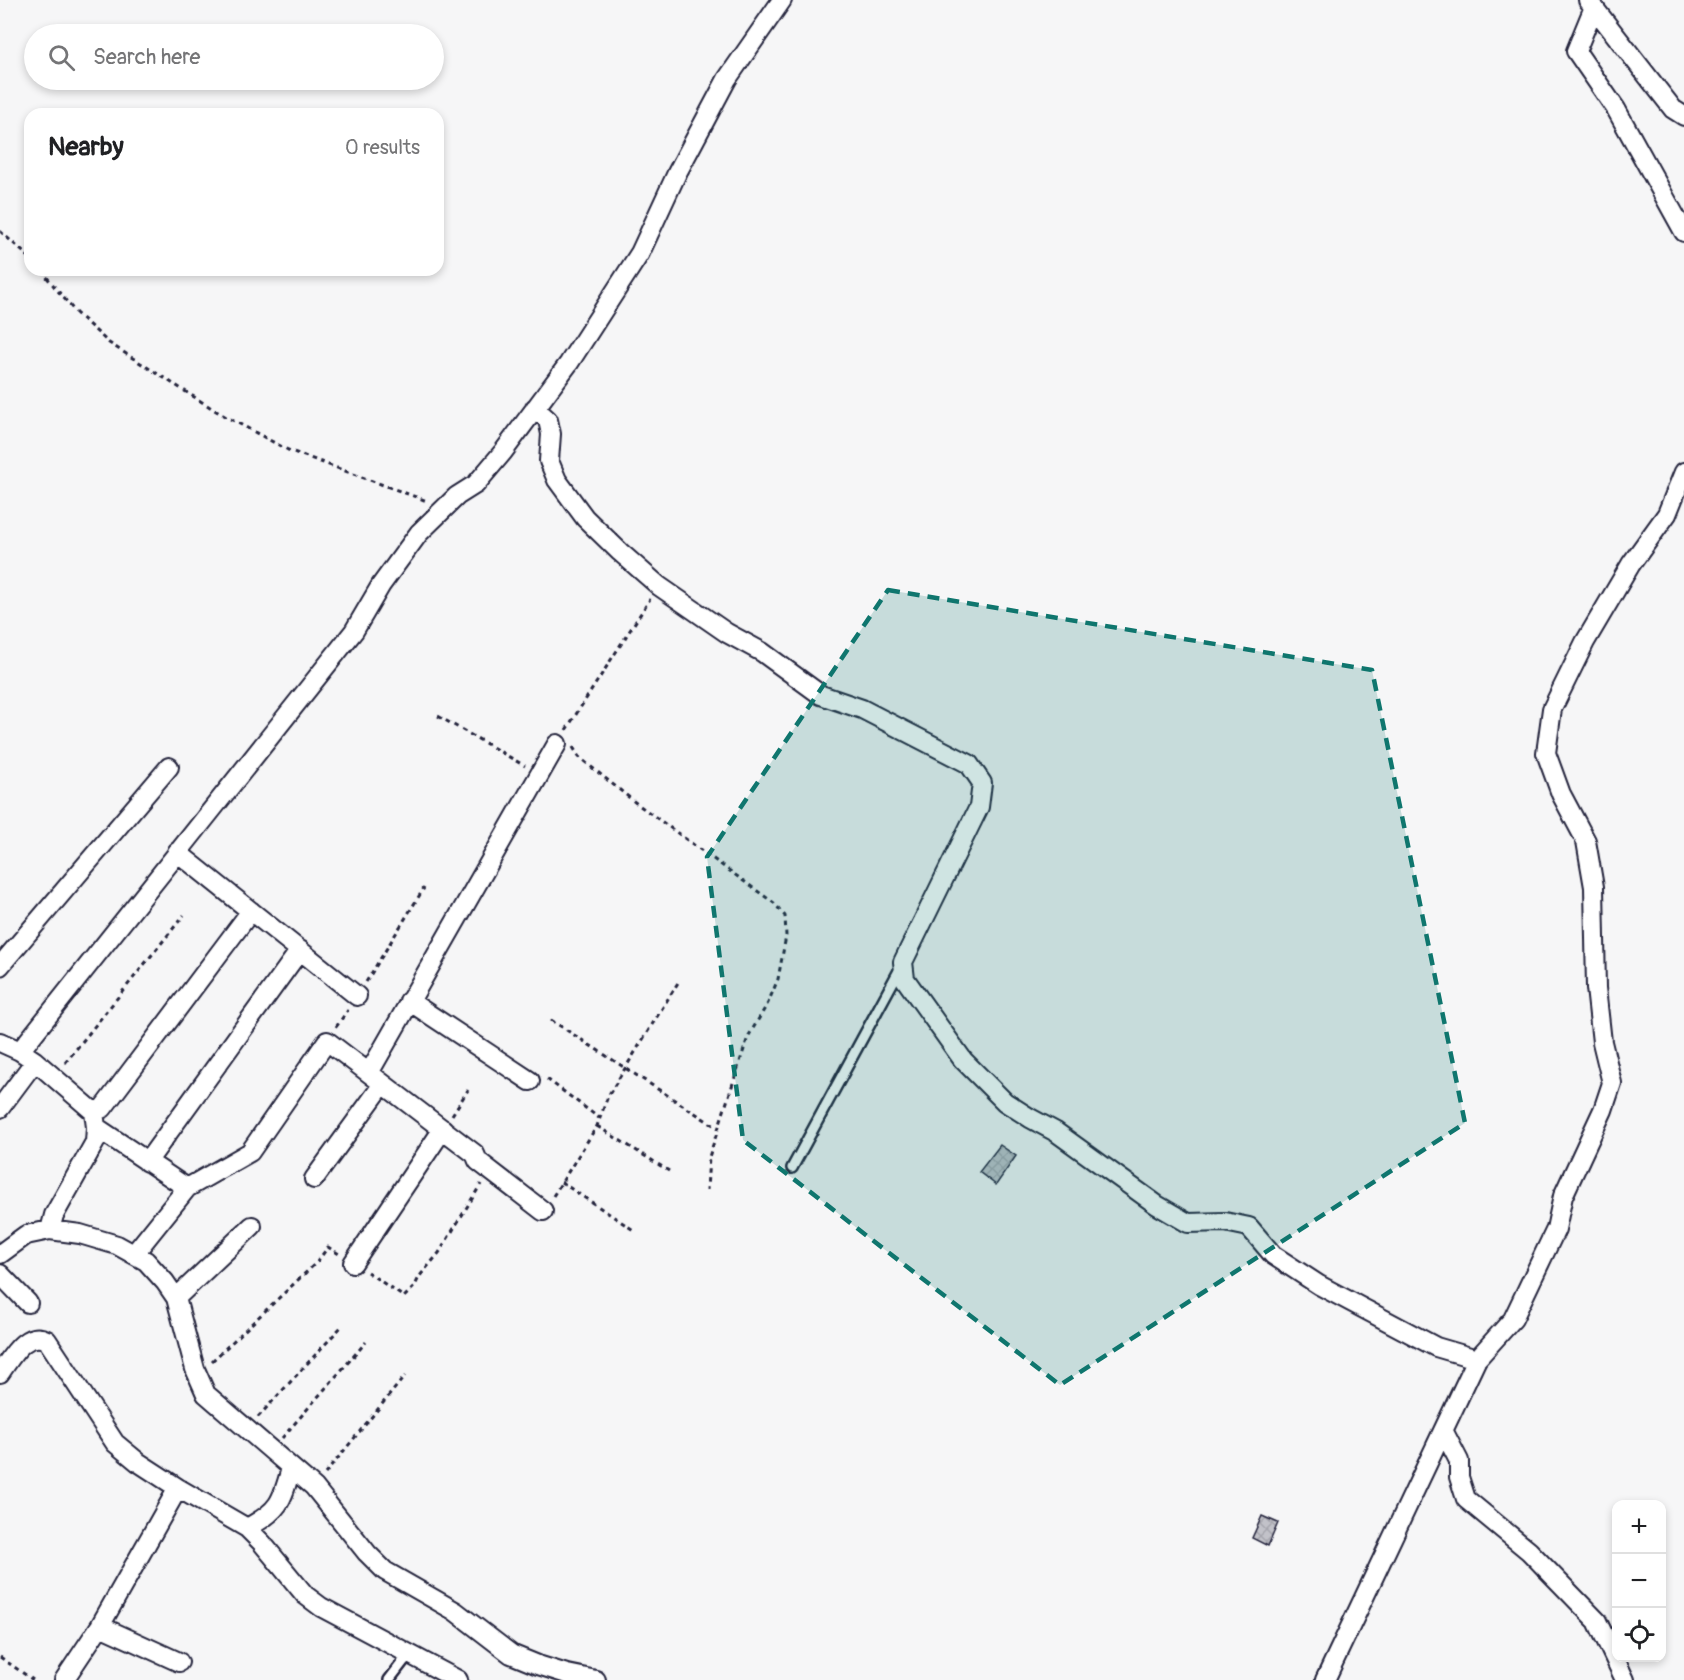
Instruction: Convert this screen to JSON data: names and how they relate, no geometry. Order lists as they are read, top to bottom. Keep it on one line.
{"page":{"search":"Search here","heading":["Nearby","0 results"],"map_buttons":["+","−"]}}
